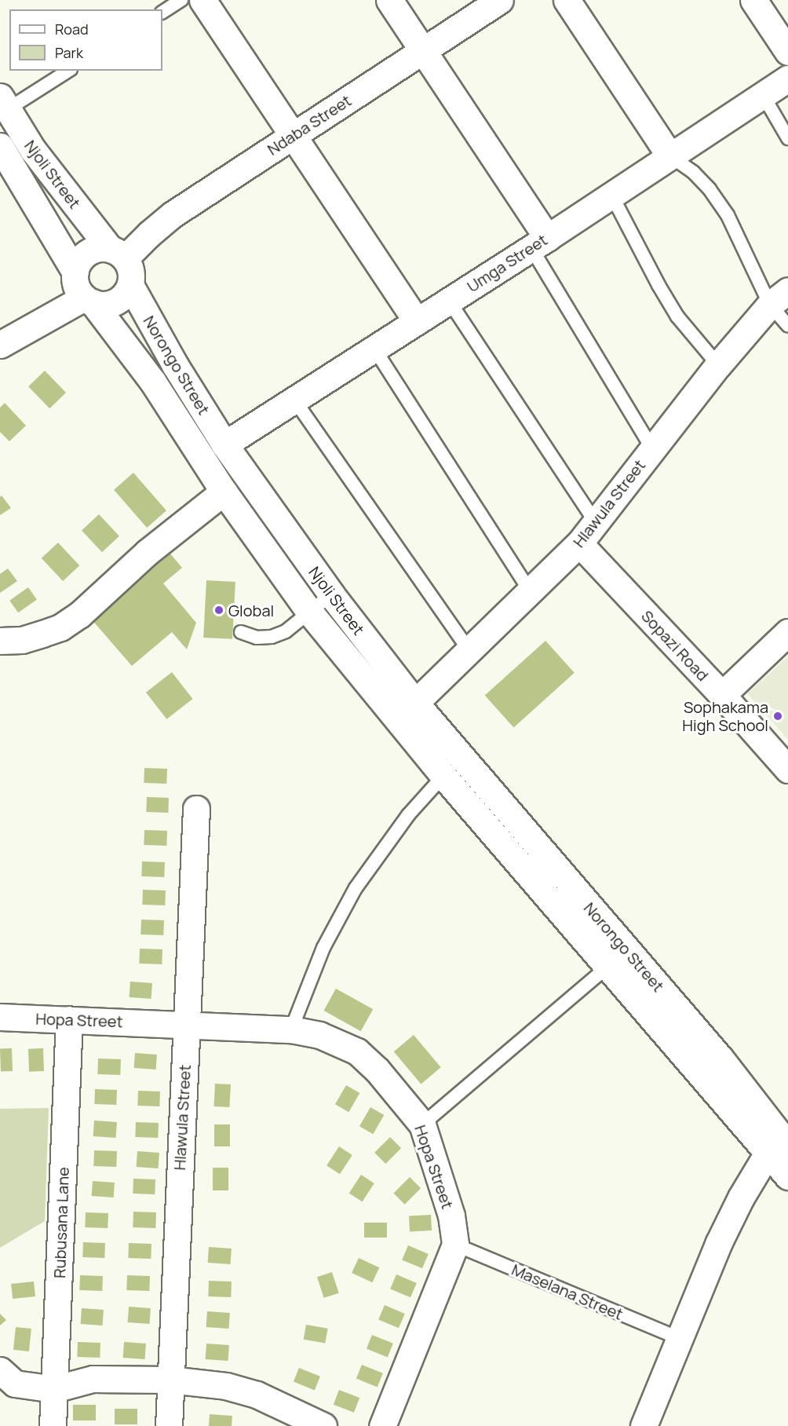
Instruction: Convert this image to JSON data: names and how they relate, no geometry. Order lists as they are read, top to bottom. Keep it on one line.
{"streets":{"street":["Ndaba Street","Njoli Street","Umga Street","Norongo Street","Hlawula Street","Sopazi Road","Hopa Street","Rubusana Lane"],"lane":["Maselana Street"]},"crossings":[["Ndaba Street","Njoli Street"],["Ndaba Street","Norongo Street"],["Njoli Street","Umga Street"],["Njoli Street","Norongo Street"],["Njoli Street","Hlawula Street"],["Umga Street","Norongo Street"],["Norongo Street","Hopa Street"],["Hlawula Street","Sopazi Road"],["Hlawula Street","Hopa Street"],["Hopa Street","Rubusana Lane"],["Hopa Street","Maselana Street"]],"places":["Global","Sophakama High School"],"legend":["Road","Park"]}
